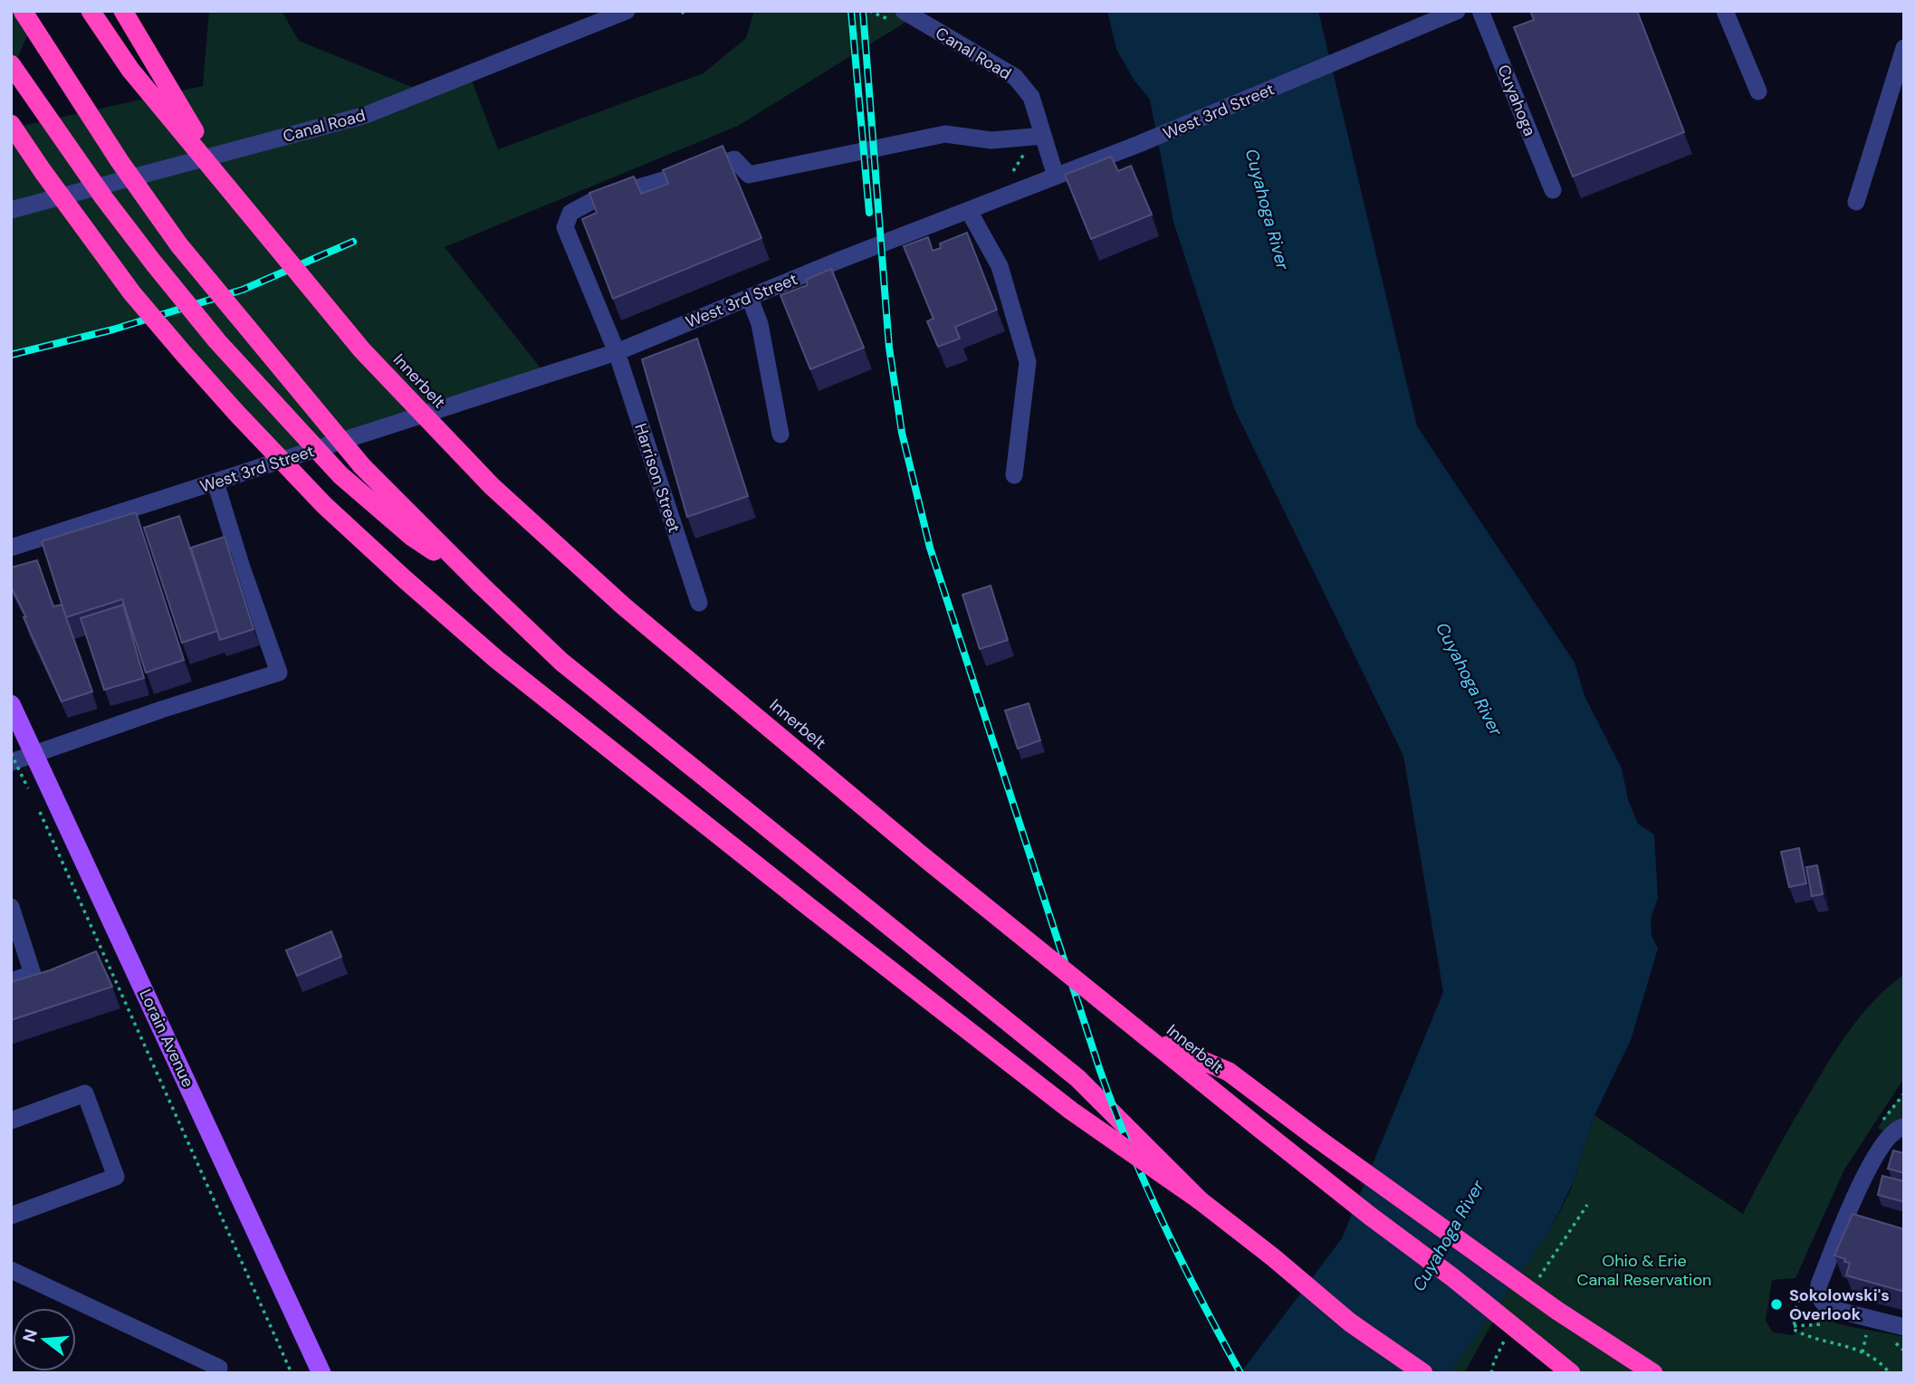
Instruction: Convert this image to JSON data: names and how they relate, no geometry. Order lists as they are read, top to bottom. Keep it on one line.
{"streets":{"highway":["Innerbelt"],"main road":["Lorain Avenue"],"street":["Canal Road","Cuyahoga","West 3rd Street","Harrison Street"]},"crossings":[["Canal Road","West 3rd Street"],["Canal Road","Harrison Street"],["West 3rd Street","Harrison Street"]],"water":["Cuyahoga River"],"parks":["Ohio & Erie Canal Reservation"],"places":["Sokolowski's Overlook"],"north":"left"}
